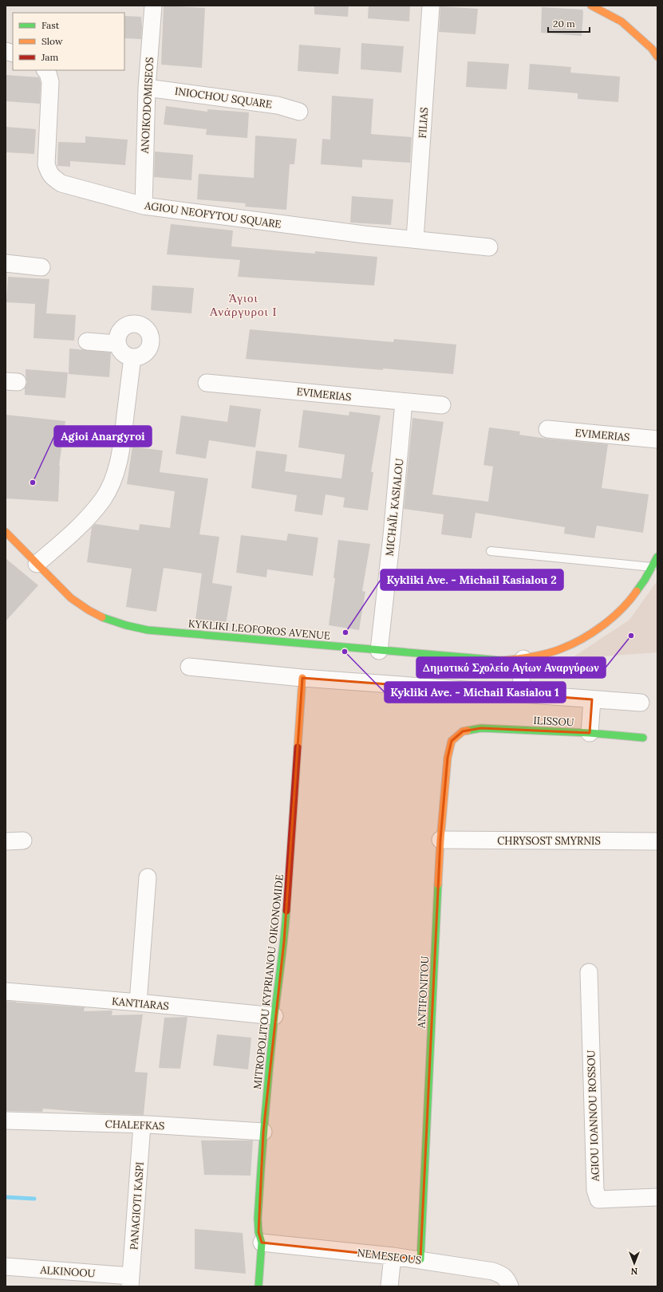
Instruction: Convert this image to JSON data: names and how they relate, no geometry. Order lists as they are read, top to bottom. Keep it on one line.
{"streets":{"street":["INIOCHOU SQUARE","ANOIKODOMISEOS","FILIAS","AGIOU NEOFYTOU SQUARE","EVIMERIAS","MICHAÏL KASIALOU","KYKLIKI LEOFOROS AVENUE","ILISSOU","CHRYSOST SMYRNIS","MITROPOLITOU KYPRIANOU OIKONOMIDE","ANTIFONITOU","KANTIARAS","AGIOU IOANNOU ROSSOU","CHALEFKAS","PANAGIOTI KASPI","NEMESEOUS","ALKINOOU"]},"crossings":[["INIOCHOU SQUARE","ANOIKODOMISEOS"],["ANOIKODOMISEOS","AGIOU NEOFYTOU SQUARE"],["FILIAS","AGIOU NEOFYTOU SQUARE"],["EVIMERIAS","MICHAÏL KASIALOU"],["MICHAÏL KASIALOU","KYKLIKI LEOFOROS AVENUE"],["ILISSOU","ANTIFONITOU"],["CHRYSOST SMYRNIS","ANTIFONITOU"],["MITROPOLITOU KYPRIANOU OIKONOMIDE","KANTIARAS"],["MITROPOLITOU KYPRIANOU OIKONOMIDE","CHALEFKAS"],["MITROPOLITOU KYPRIANOU OIKONOMIDE","NEMESEOUS"],["ANTIFONITOU","NEMESEOUS"],["CHALEFKAS","PANAGIOTI KASPI"],["PANAGIOTI KASPI","ALKINOOU"]],"districts":["Άγιοι Ανάργυροι Ι"],"places":["Agioi Anargyroi","Kykliki Ave. - Michail Kasialou 2","Δημοτικό Σχολείο Αγίων Αναργύρων","Kykliki Ave. - Michail Kasialou 1"],"legend":["Fast","Slow","Jam"],"scale_bar":"20 m","north":"bottom"}
